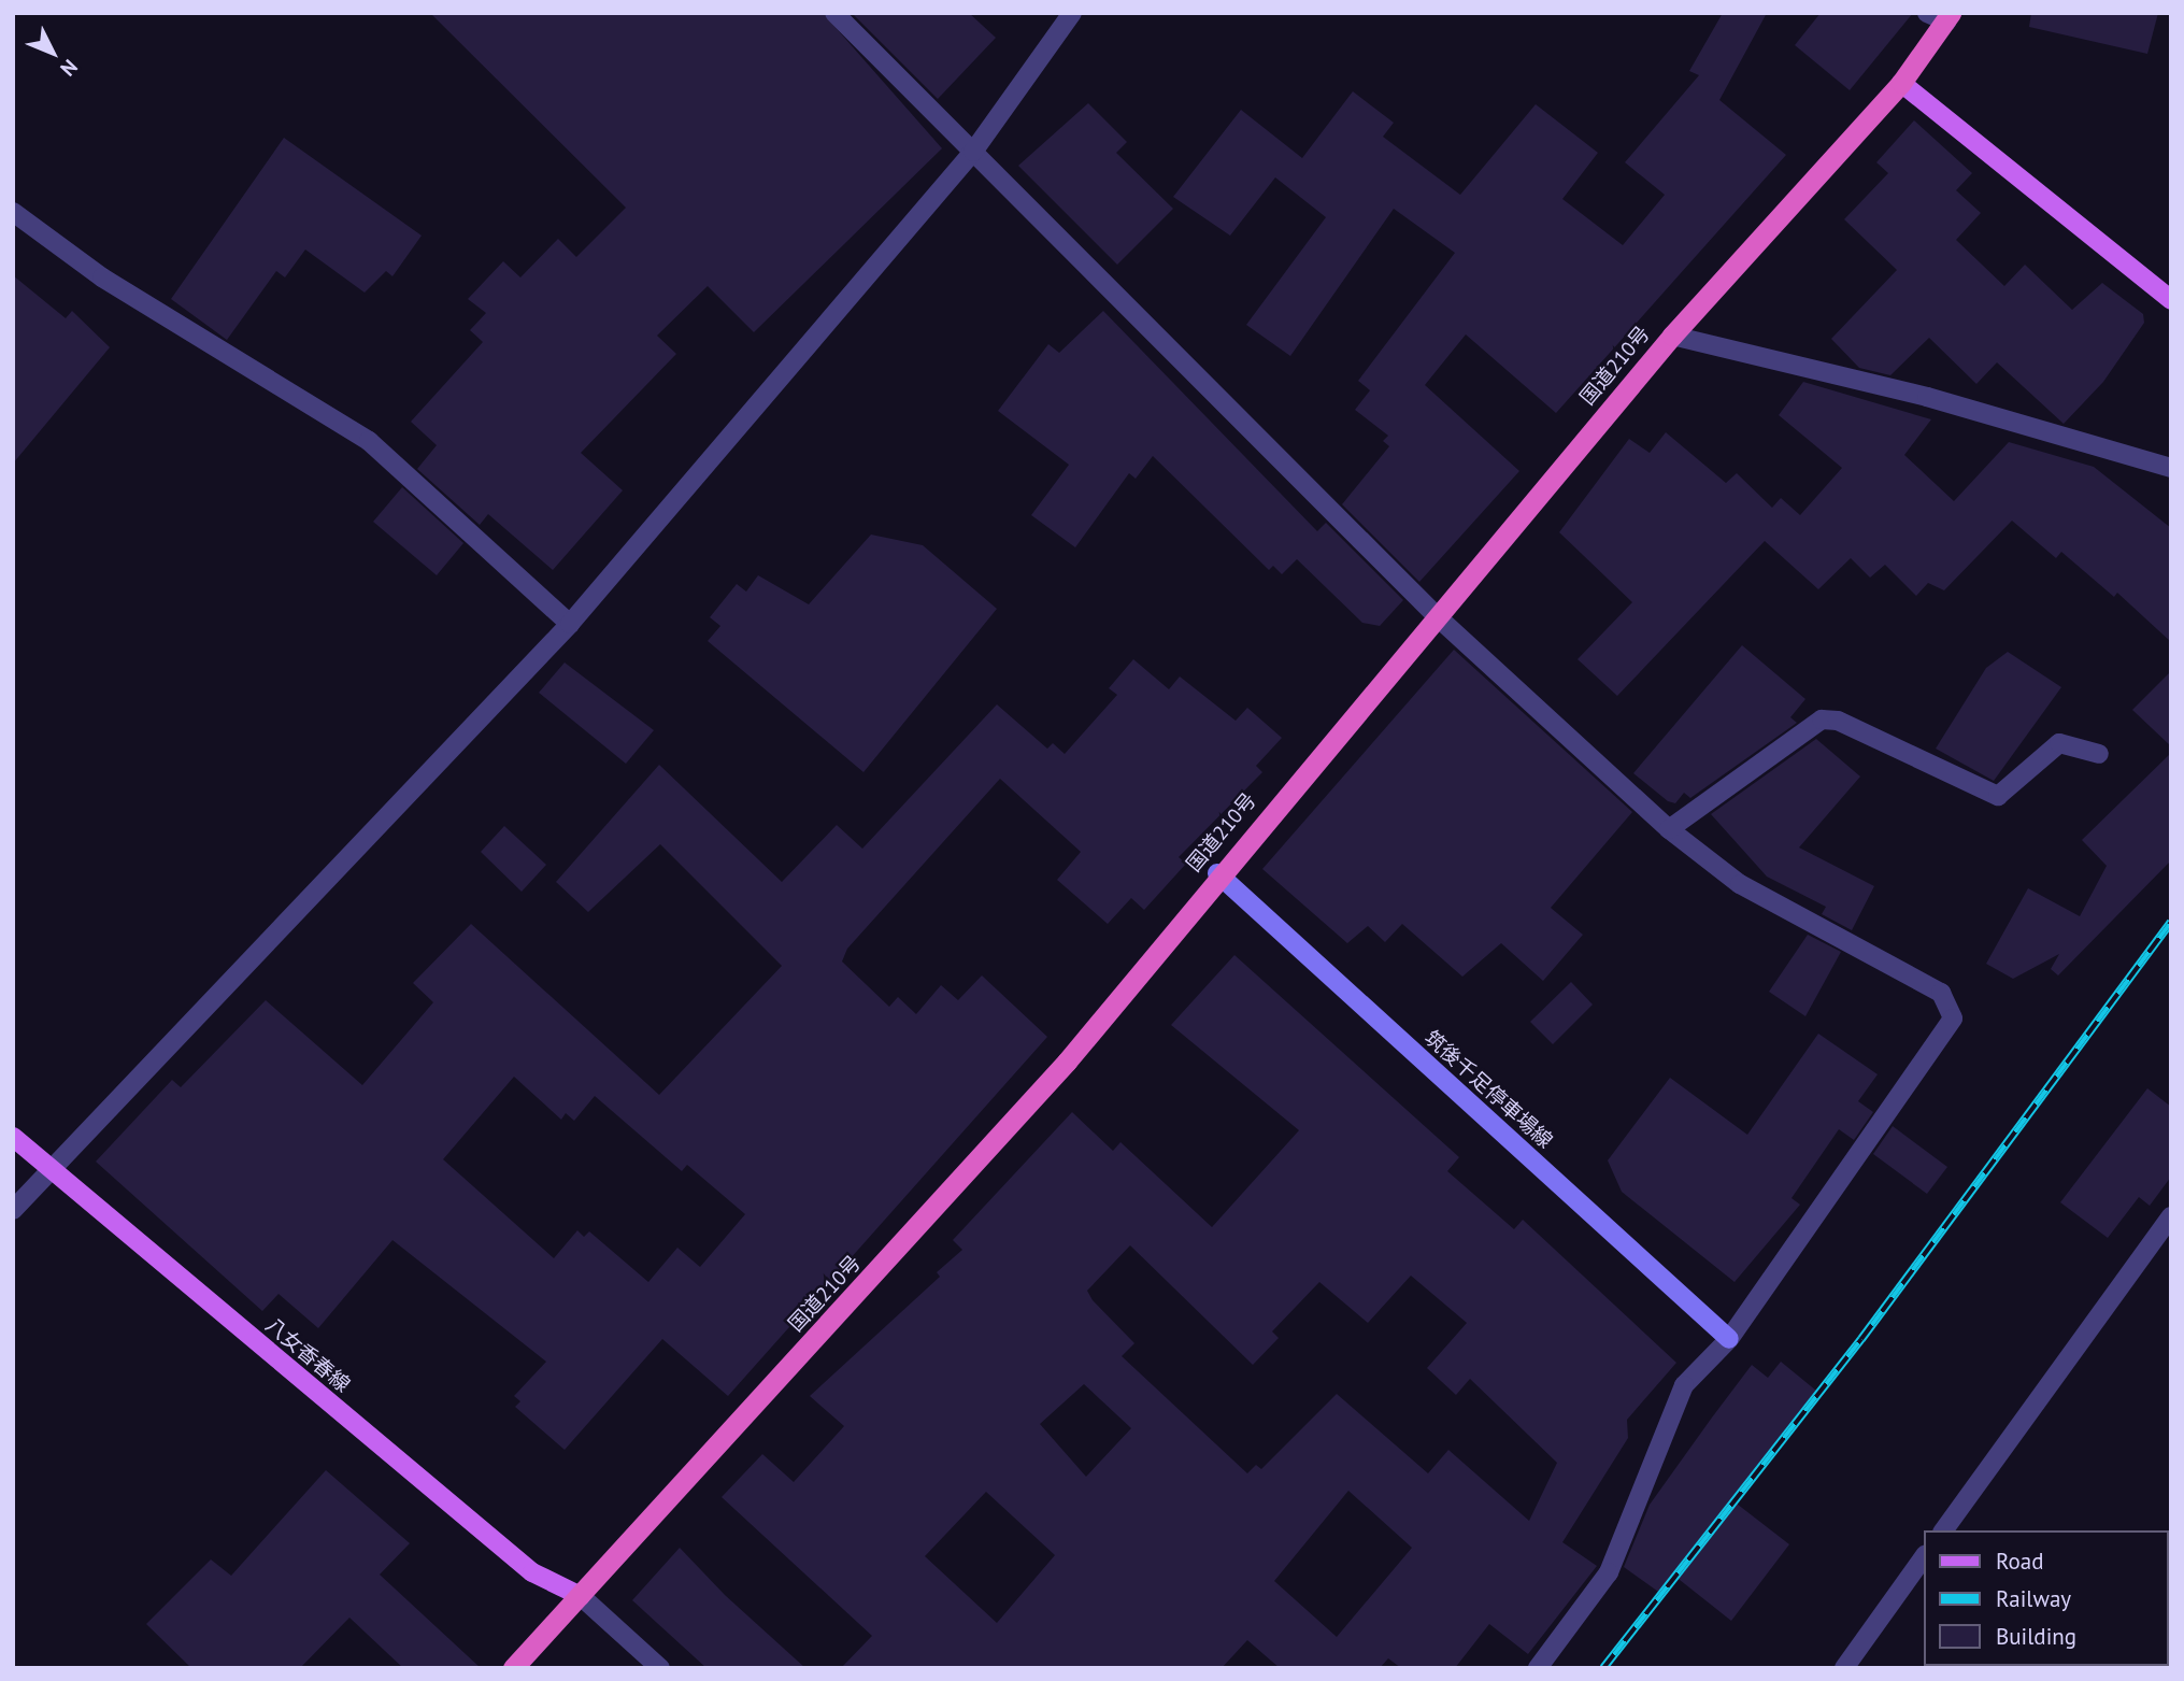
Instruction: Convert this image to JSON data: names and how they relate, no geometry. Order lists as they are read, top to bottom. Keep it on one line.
{"streets":{"highway":["国道210号"],"main road":["筑後千足停車場線","八女香春線"]},"crossings":[["国道210号","筑後千足停車場線"],["国道210号","八女香春線"]],"legend":["Road","Railway","Building"],"north":"bottom right"}
